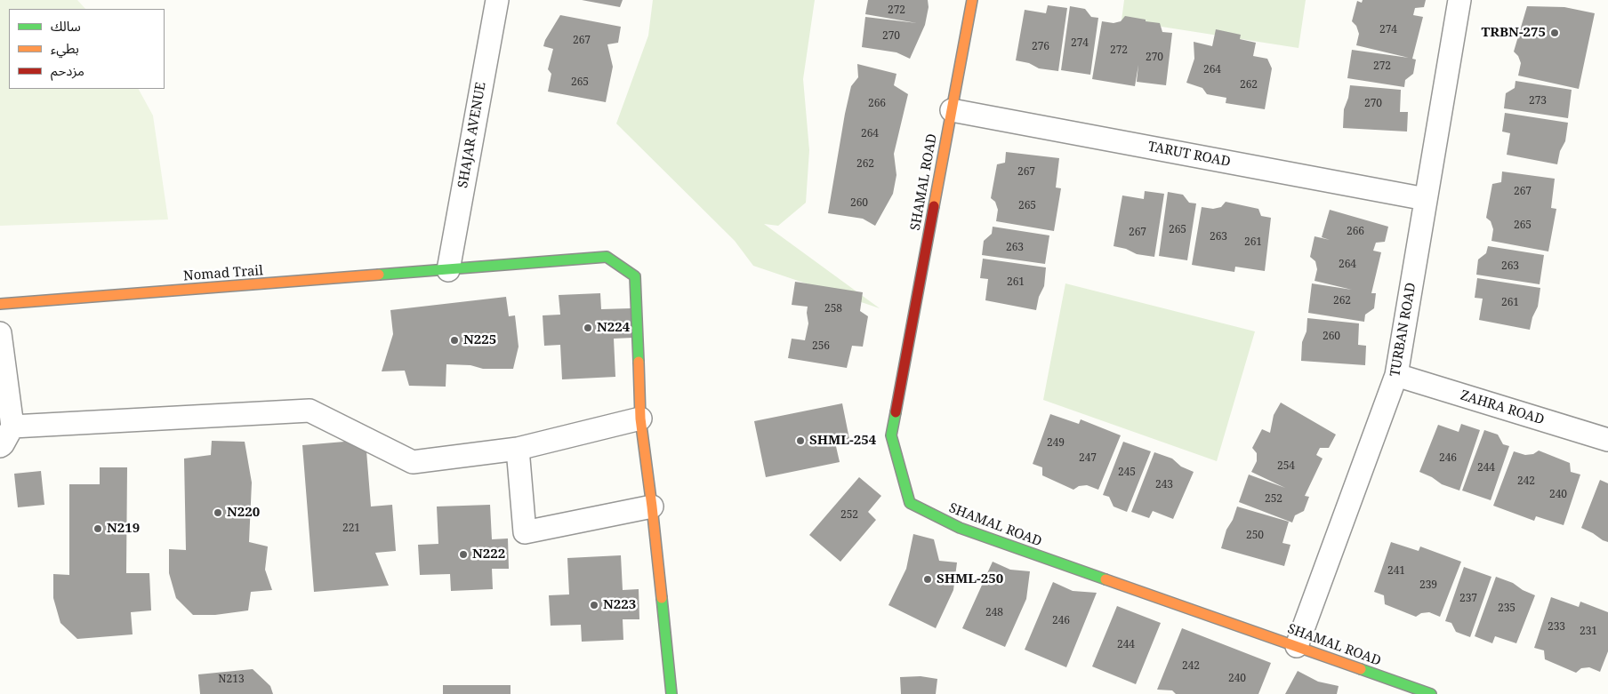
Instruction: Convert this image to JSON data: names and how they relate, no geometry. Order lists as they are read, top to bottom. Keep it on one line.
{"streets":{"street":["SHAJAR AVENUE","TARUT ROAD","SHAMAL ROAD","Nomad Trail","TURBAN ROAD","ZAHRA ROAD"]},"crossings":[["SHAJAR AVENUE","Nomad Trail"],["TARUT ROAD","SHAMAL ROAD"],["TARUT ROAD","TURBAN ROAD"],["SHAMAL ROAD","TURBAN ROAD"],["TURBAN ROAD","ZAHRA ROAD"]],"places":["TRBN-275","N224","N225","SHML-254","N220","N219","N222","SHML-250","N223"],"house_numbers":["272","274","270","267","274","276","272","270","272","264","265","262","273","266","270","264","262","267","267","260","265","265","265","266","267","263","261","263","264","263","261","262","261","258","260","256","249","247","246","254","244","245","242","243","240","252","252","221","250","241","239","237","235","248","246","233","231","244","242","240","N213"],"legend":["سالك","بطيء","مزدحم"]}
